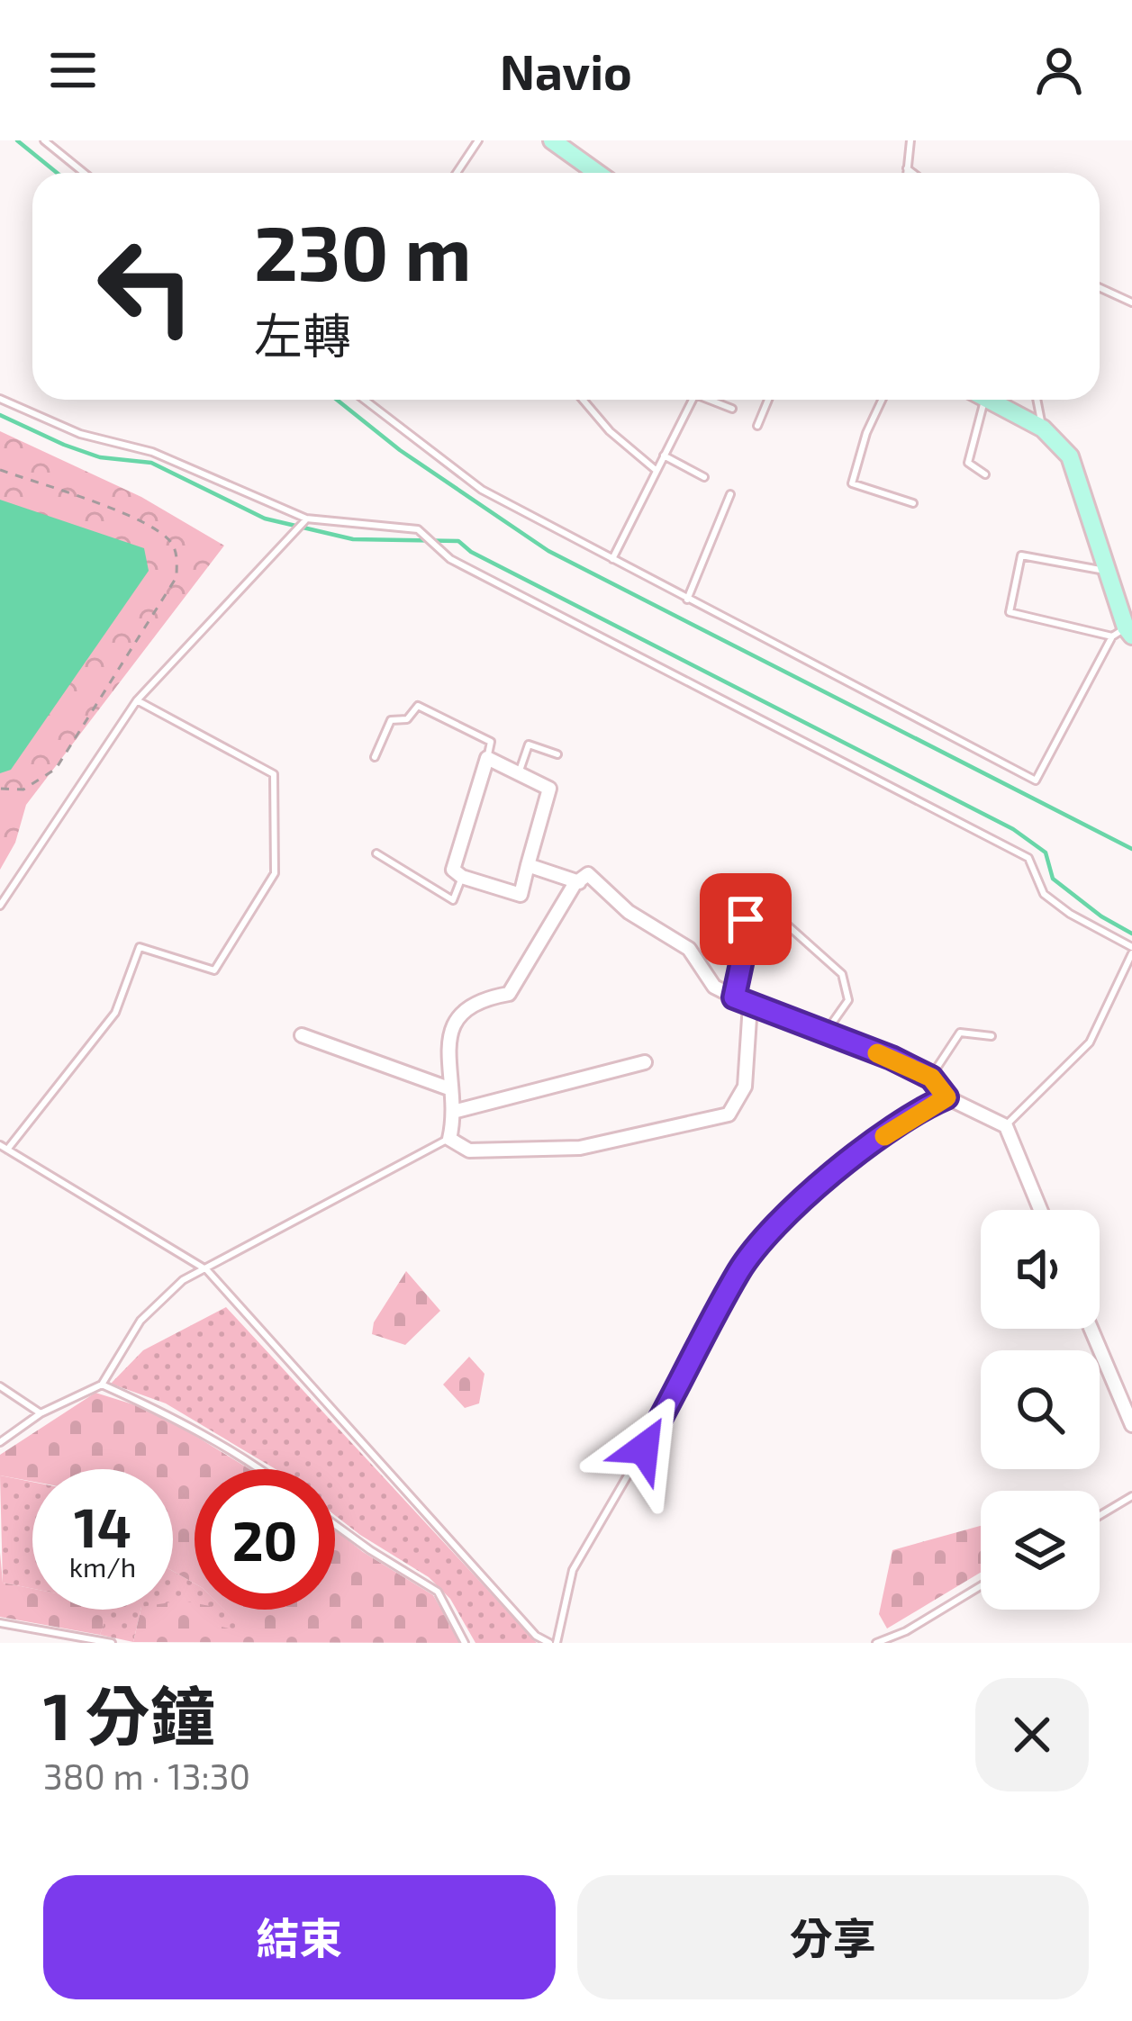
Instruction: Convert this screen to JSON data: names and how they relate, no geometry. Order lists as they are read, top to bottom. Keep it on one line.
{"page":{"header":"Navio","turn":["230 m","左轉"],"speed":"14 km/h","limit":"20","heading":["1 分鐘","380 m · 13:30"],"buttons":["結束","分享"]}}
